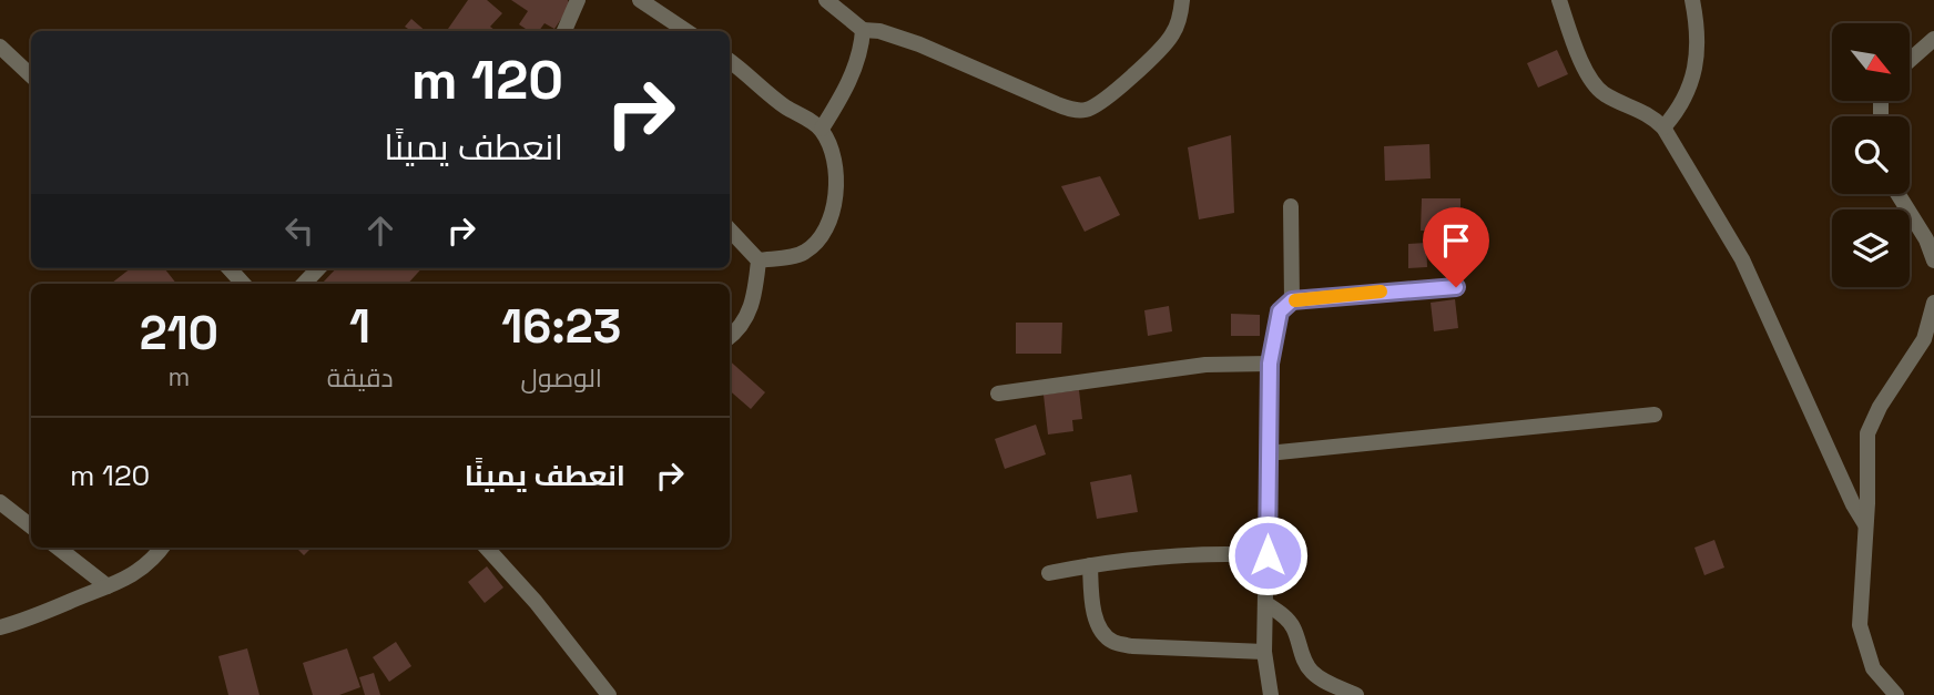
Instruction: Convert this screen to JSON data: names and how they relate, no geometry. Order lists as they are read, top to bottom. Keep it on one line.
{"north":"bottom right","page":{"turn":["120 m","انعطف يمينًا"],"eta":["16:23","الوصول","1","دقيقة","210","m"],"list":[{"name":"انعطف يمينًا","value":"120 m"}]}}
